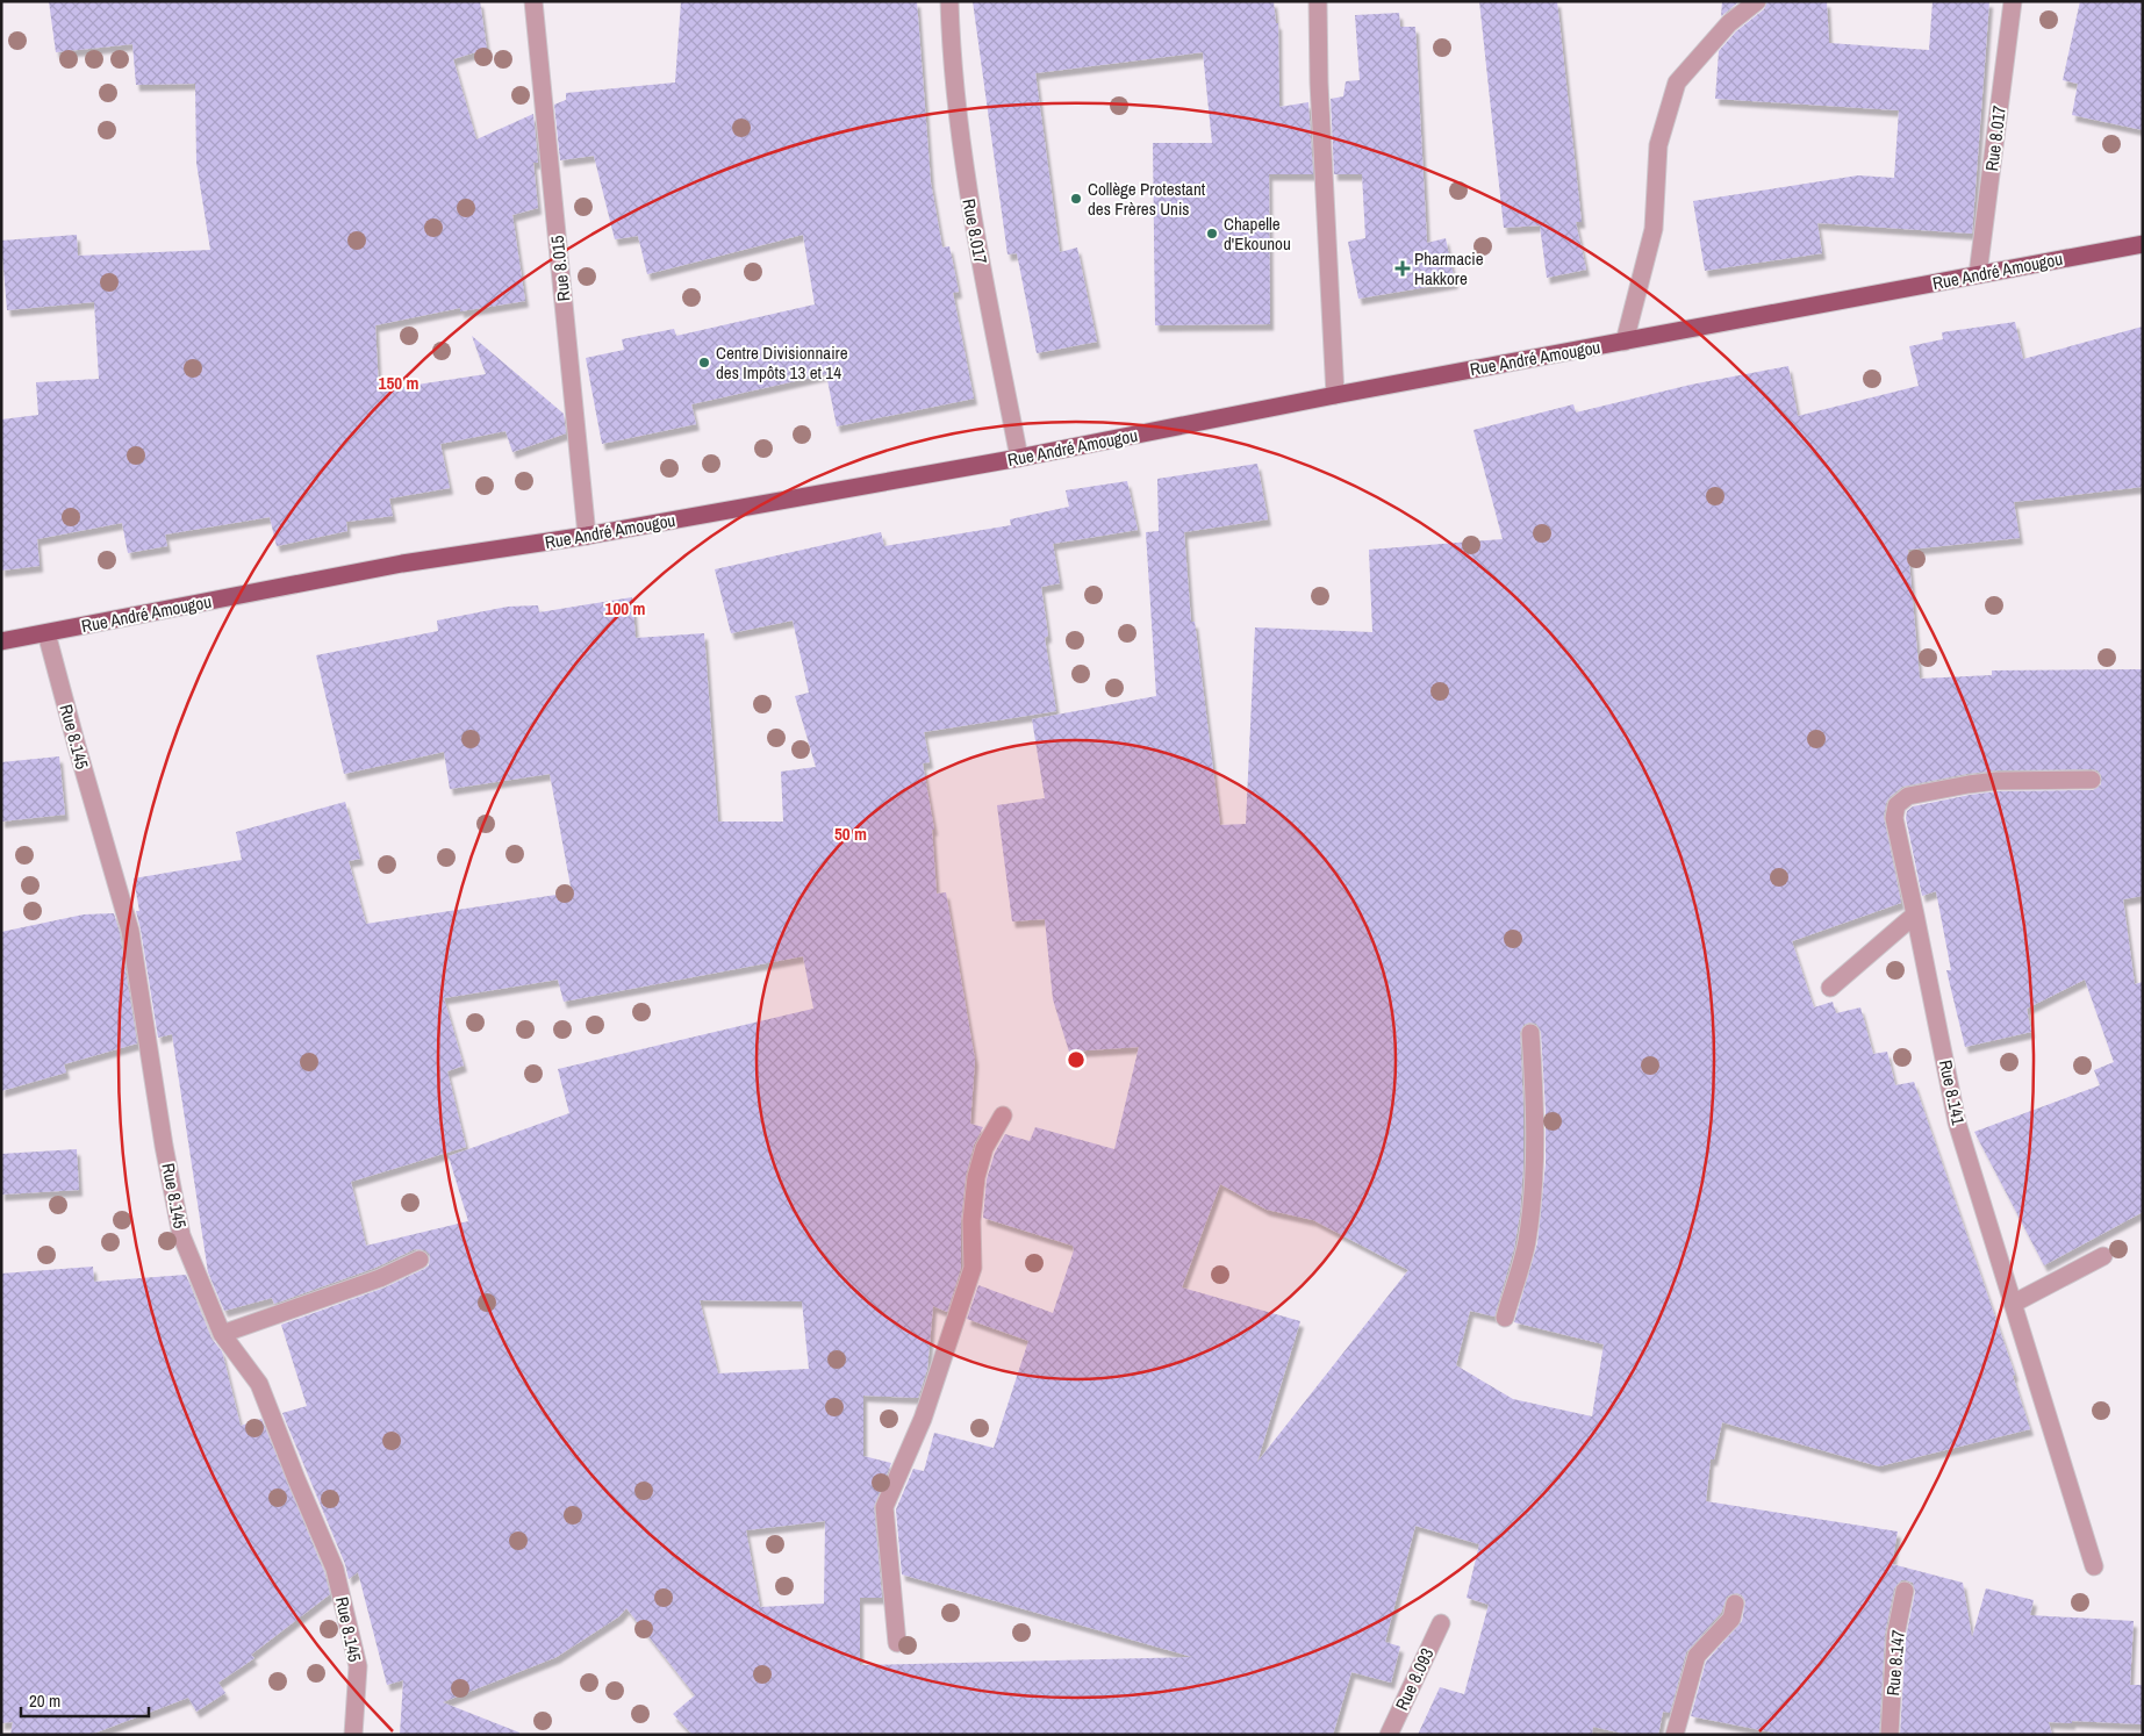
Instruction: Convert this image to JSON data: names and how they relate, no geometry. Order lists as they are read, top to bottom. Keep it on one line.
{"streets":{"main road":["Rue André Amougou"],"street":["Rue 8.017","Rue 8.015","Rue 8.145","Rue 8.141","Rue 8.147","Rue 8.093"]},"crossings":[["Rue 8.017","Rue André Amougou"],["Rue 8.015","Rue André Amougou"],["Rue André Amougou","Rue 8.145"]],"places":{"other":["Collège Protestant des Frères Unis","Chapelle d'Ekounou","Centre Divisionnaire des Impôts 13 et 14"],"health":["Pharmacie Hakkore"]},"scale_bar":"20 m","rings":["150 m","100 m","50 m"]}
